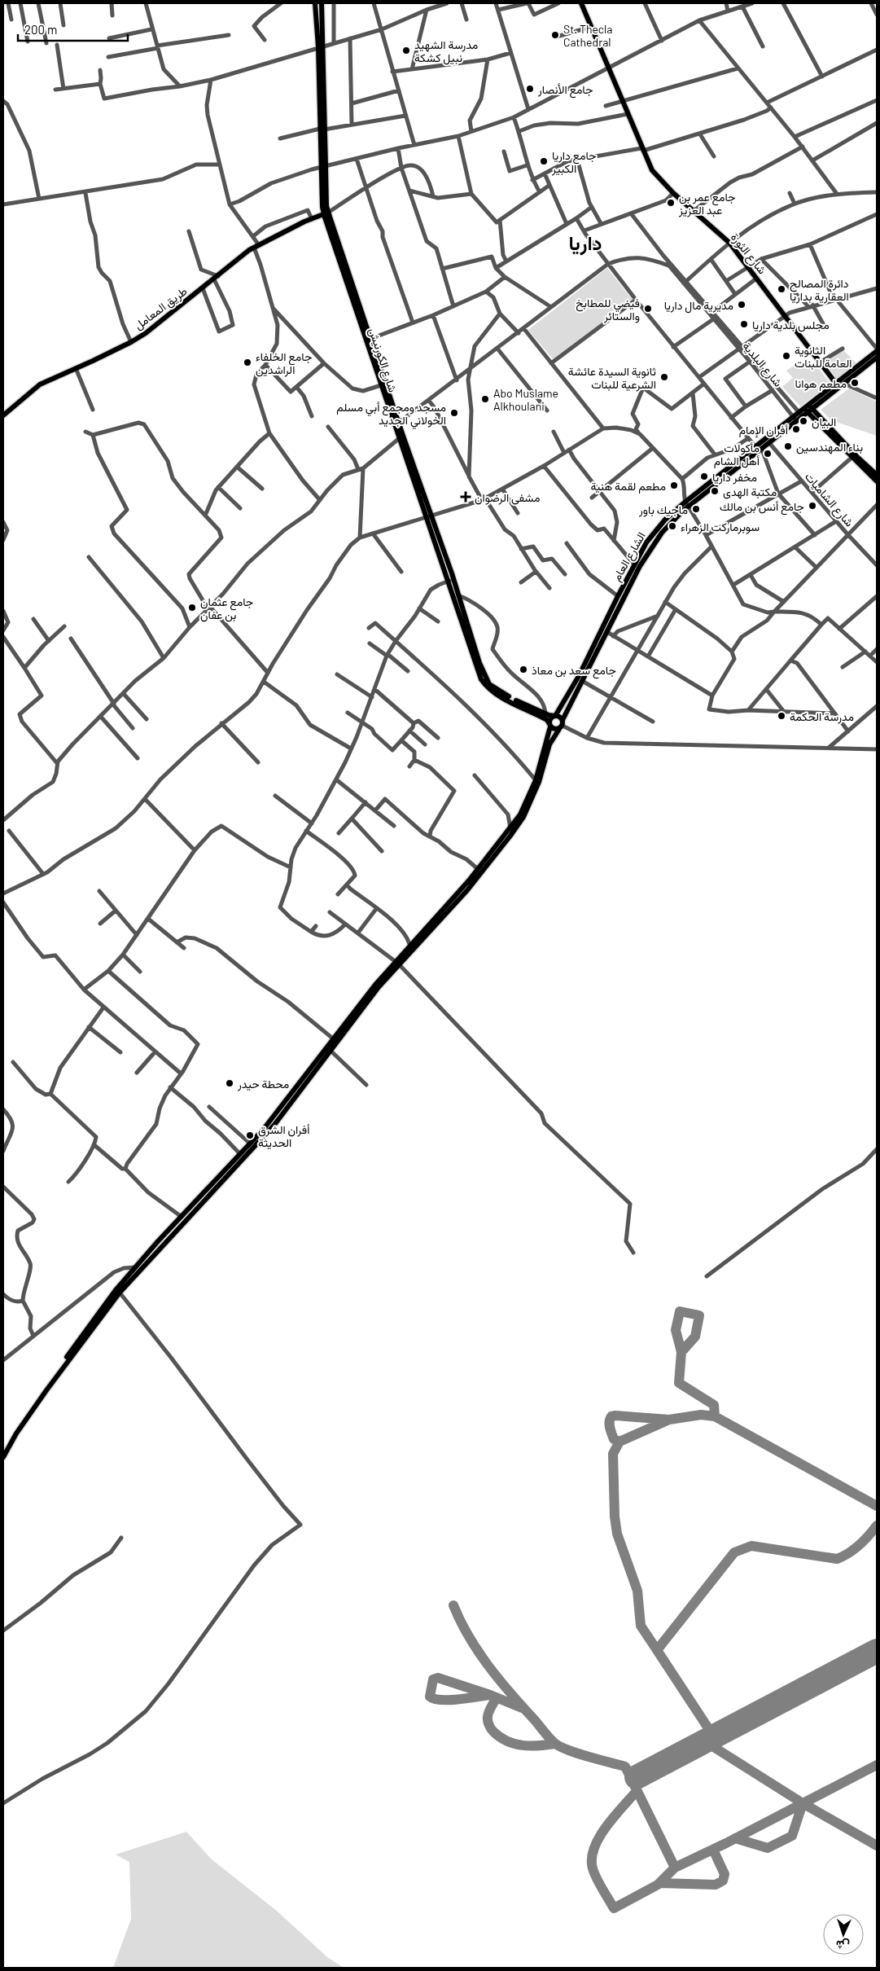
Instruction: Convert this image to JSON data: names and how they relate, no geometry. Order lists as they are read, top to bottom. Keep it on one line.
{"streets":{"main road":["شارع الثورة","طريق المعامل","شارع الكورنيش","الشارع العام"],"street":["شارع البلدية","شارع الشاميات"]},"crossings":[["شارع الثورة","الشارع العام"],["طريق المعامل","شارع الكورنيش"],["شارع الكورنيش","الشارع العام"],["شارع البلدية","الشارع العام"],["شارع الشاميات","الشارع العام"]],"districts":["داريا"],"places":{"other":["St. Thecla Cathedral","مدرسة الشهيد نبيل كشكة","جامع الأنصار","جامع داريا الكبير","جامع عمر بن عبد العزيز","دائرة المصالح العقارية بداريا","مديرية مال داريا","فيضي للمطابخ والستائر","مجلس بلدية داريا","الثانوية العامة للبنات","جامع الخلفاء الراشدين","ثانوية السيدة عائشة الشرعية للبنات","مطعم هوانا","Abo Muslame Alkhoulani","مسجد ومجمع أبي مسلم الخولاني الجديد","البيان","أفران الإمام","بناء المهندسين","مأكولات أهل الشام","مخفر داريا","مطعم لقمة هنية","مكتبة الهدى","جامع أنس بن مالك","ماجيك باور","سوبرماركت الزهراء","جامع عثمان بن عفان","جامع سعد بن معاذ","مدرسة الحكمة","محطة حيدر","أفران الشرق الحديثة"],"health":["مشفى الرضوان"]},"scale_bar":"200 m","north":"bottom"}
